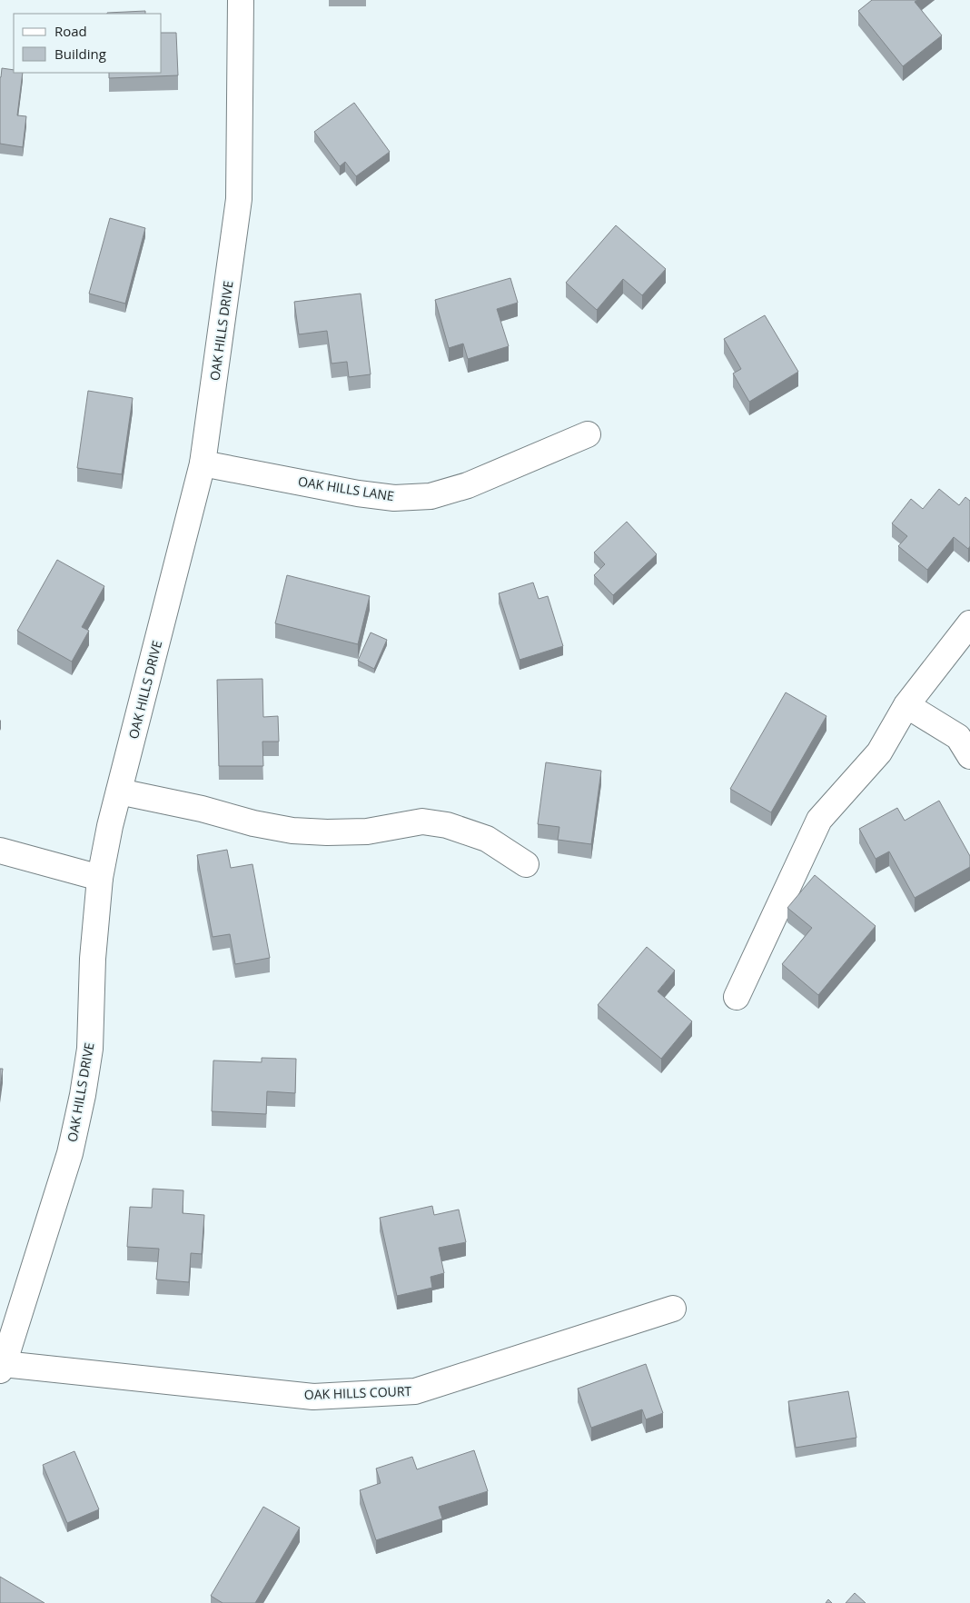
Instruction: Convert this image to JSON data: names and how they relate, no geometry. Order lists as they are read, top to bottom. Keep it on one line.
{"streets":{"street":["OAK HILLS DRIVE","OAK HILLS LANE","OAK HILLS COURT"]},"crossings":[["OAK HILLS DRIVE","OAK HILLS LANE"],["OAK HILLS DRIVE","OAK HILLS COURT"]],"legend":["Road","Building"]}
